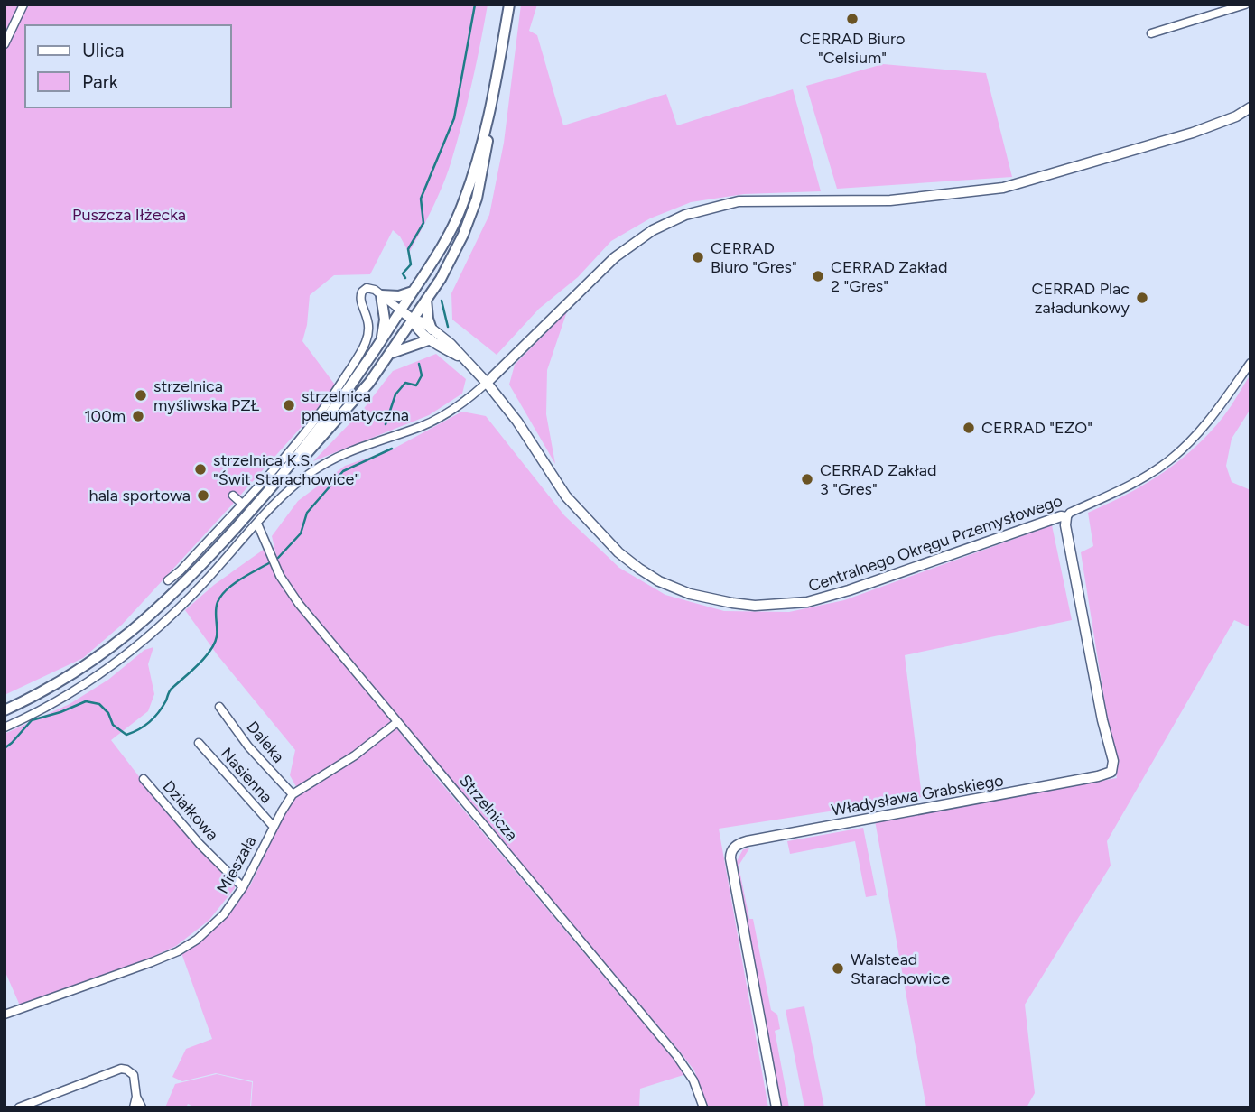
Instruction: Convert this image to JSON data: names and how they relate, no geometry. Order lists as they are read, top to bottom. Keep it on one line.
{"streets":{"street":["Centralnego Okręgu Przemysłowego","Daleka","Nasienna","Władysława Grabskiego","Strzelnicza","Działkowa","Mieszała"]},"crossings":[["Centralnego Okręgu Przemysłowego","Władysława Grabskiego"],["Daleka","Mieszała"],["Nasienna","Mieszała"],["Strzelnicza","Mieszała"],["Działkowa","Mieszała"]],"parks":["Puszcza Iłżecka"],"places":["CERRAD Biuro \"Celsium\"","CERRAD Biuro \"Gres\"","CERRAD Zakład 2 \"Gres\"","CERRAD Plac załadunkowy","strzelnica myśliwska PZŁ","strzelnica pneumatyczna","100m","CERRAD \"EZO\"","strzelnica K.S. \"Świt Starachowice\"","CERRAD Zakład 3 \"Gres\"","hala sportowa","Walstead Starachowice"],"legend":["Ulica","Park"]}
